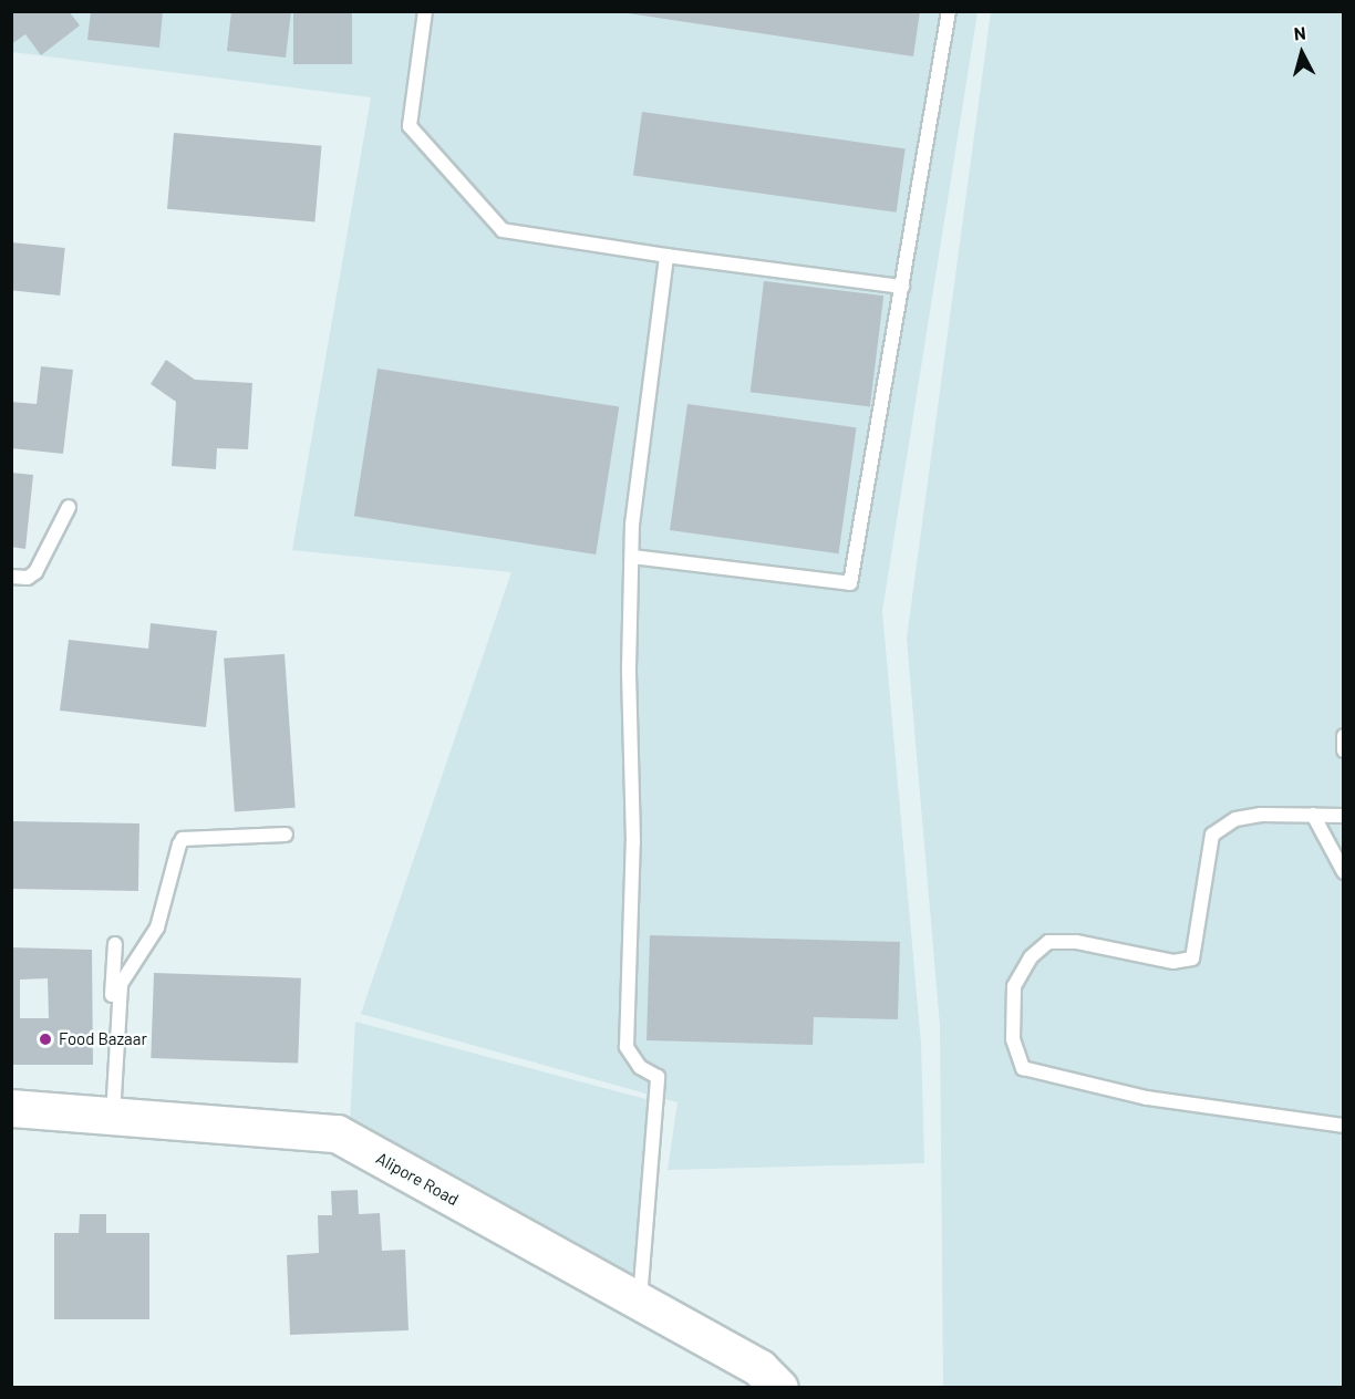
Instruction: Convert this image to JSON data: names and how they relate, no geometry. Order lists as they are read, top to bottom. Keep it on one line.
{"streets":{"main road":["Alipore Road"]},"places":["Food Bazaar"],"north":"top"}
